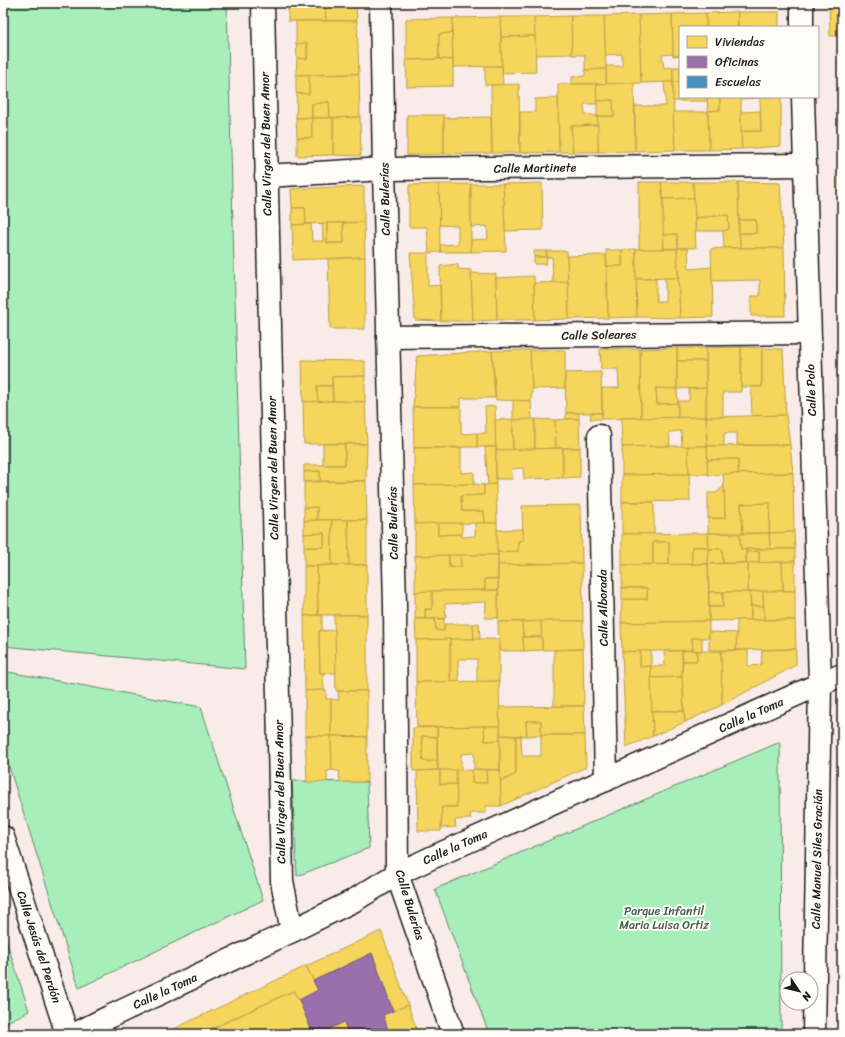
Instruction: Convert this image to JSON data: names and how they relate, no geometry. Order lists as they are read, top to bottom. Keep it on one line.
{"streets":{"street":["Calle Virgen del Buen Amor","Calle Martinete","Calle Bulerías","Calle Soleares","Calle Polo","Calle Alborada","Calle la Toma","Calle Manuel Siles Gracián","Calle Jesús del Perdón"]},"crossings":[["Calle Virgen del Buen Amor","Calle Martinete"],["Calle Virgen del Buen Amor","Calle la Toma"],["Calle Martinete","Calle Bulerías"],["Calle Martinete","Calle Polo"],["Calle Bulerías","Calle Soleares"],["Calle Bulerías","Calle la Toma"],["Calle Soleares","Calle Polo"],["Calle Polo","Calle la Toma"],["Calle Polo","Calle Manuel Siles Gracián"],["Calle Alborada","Calle la Toma"],["Calle la Toma","Calle Manuel Siles Gracián"]],"parks":["Parque Infantil Maria Luisa Ortiz"],"legend":["Viviendas","Oficinas","Escuelas"],"north":"bottom right"}
